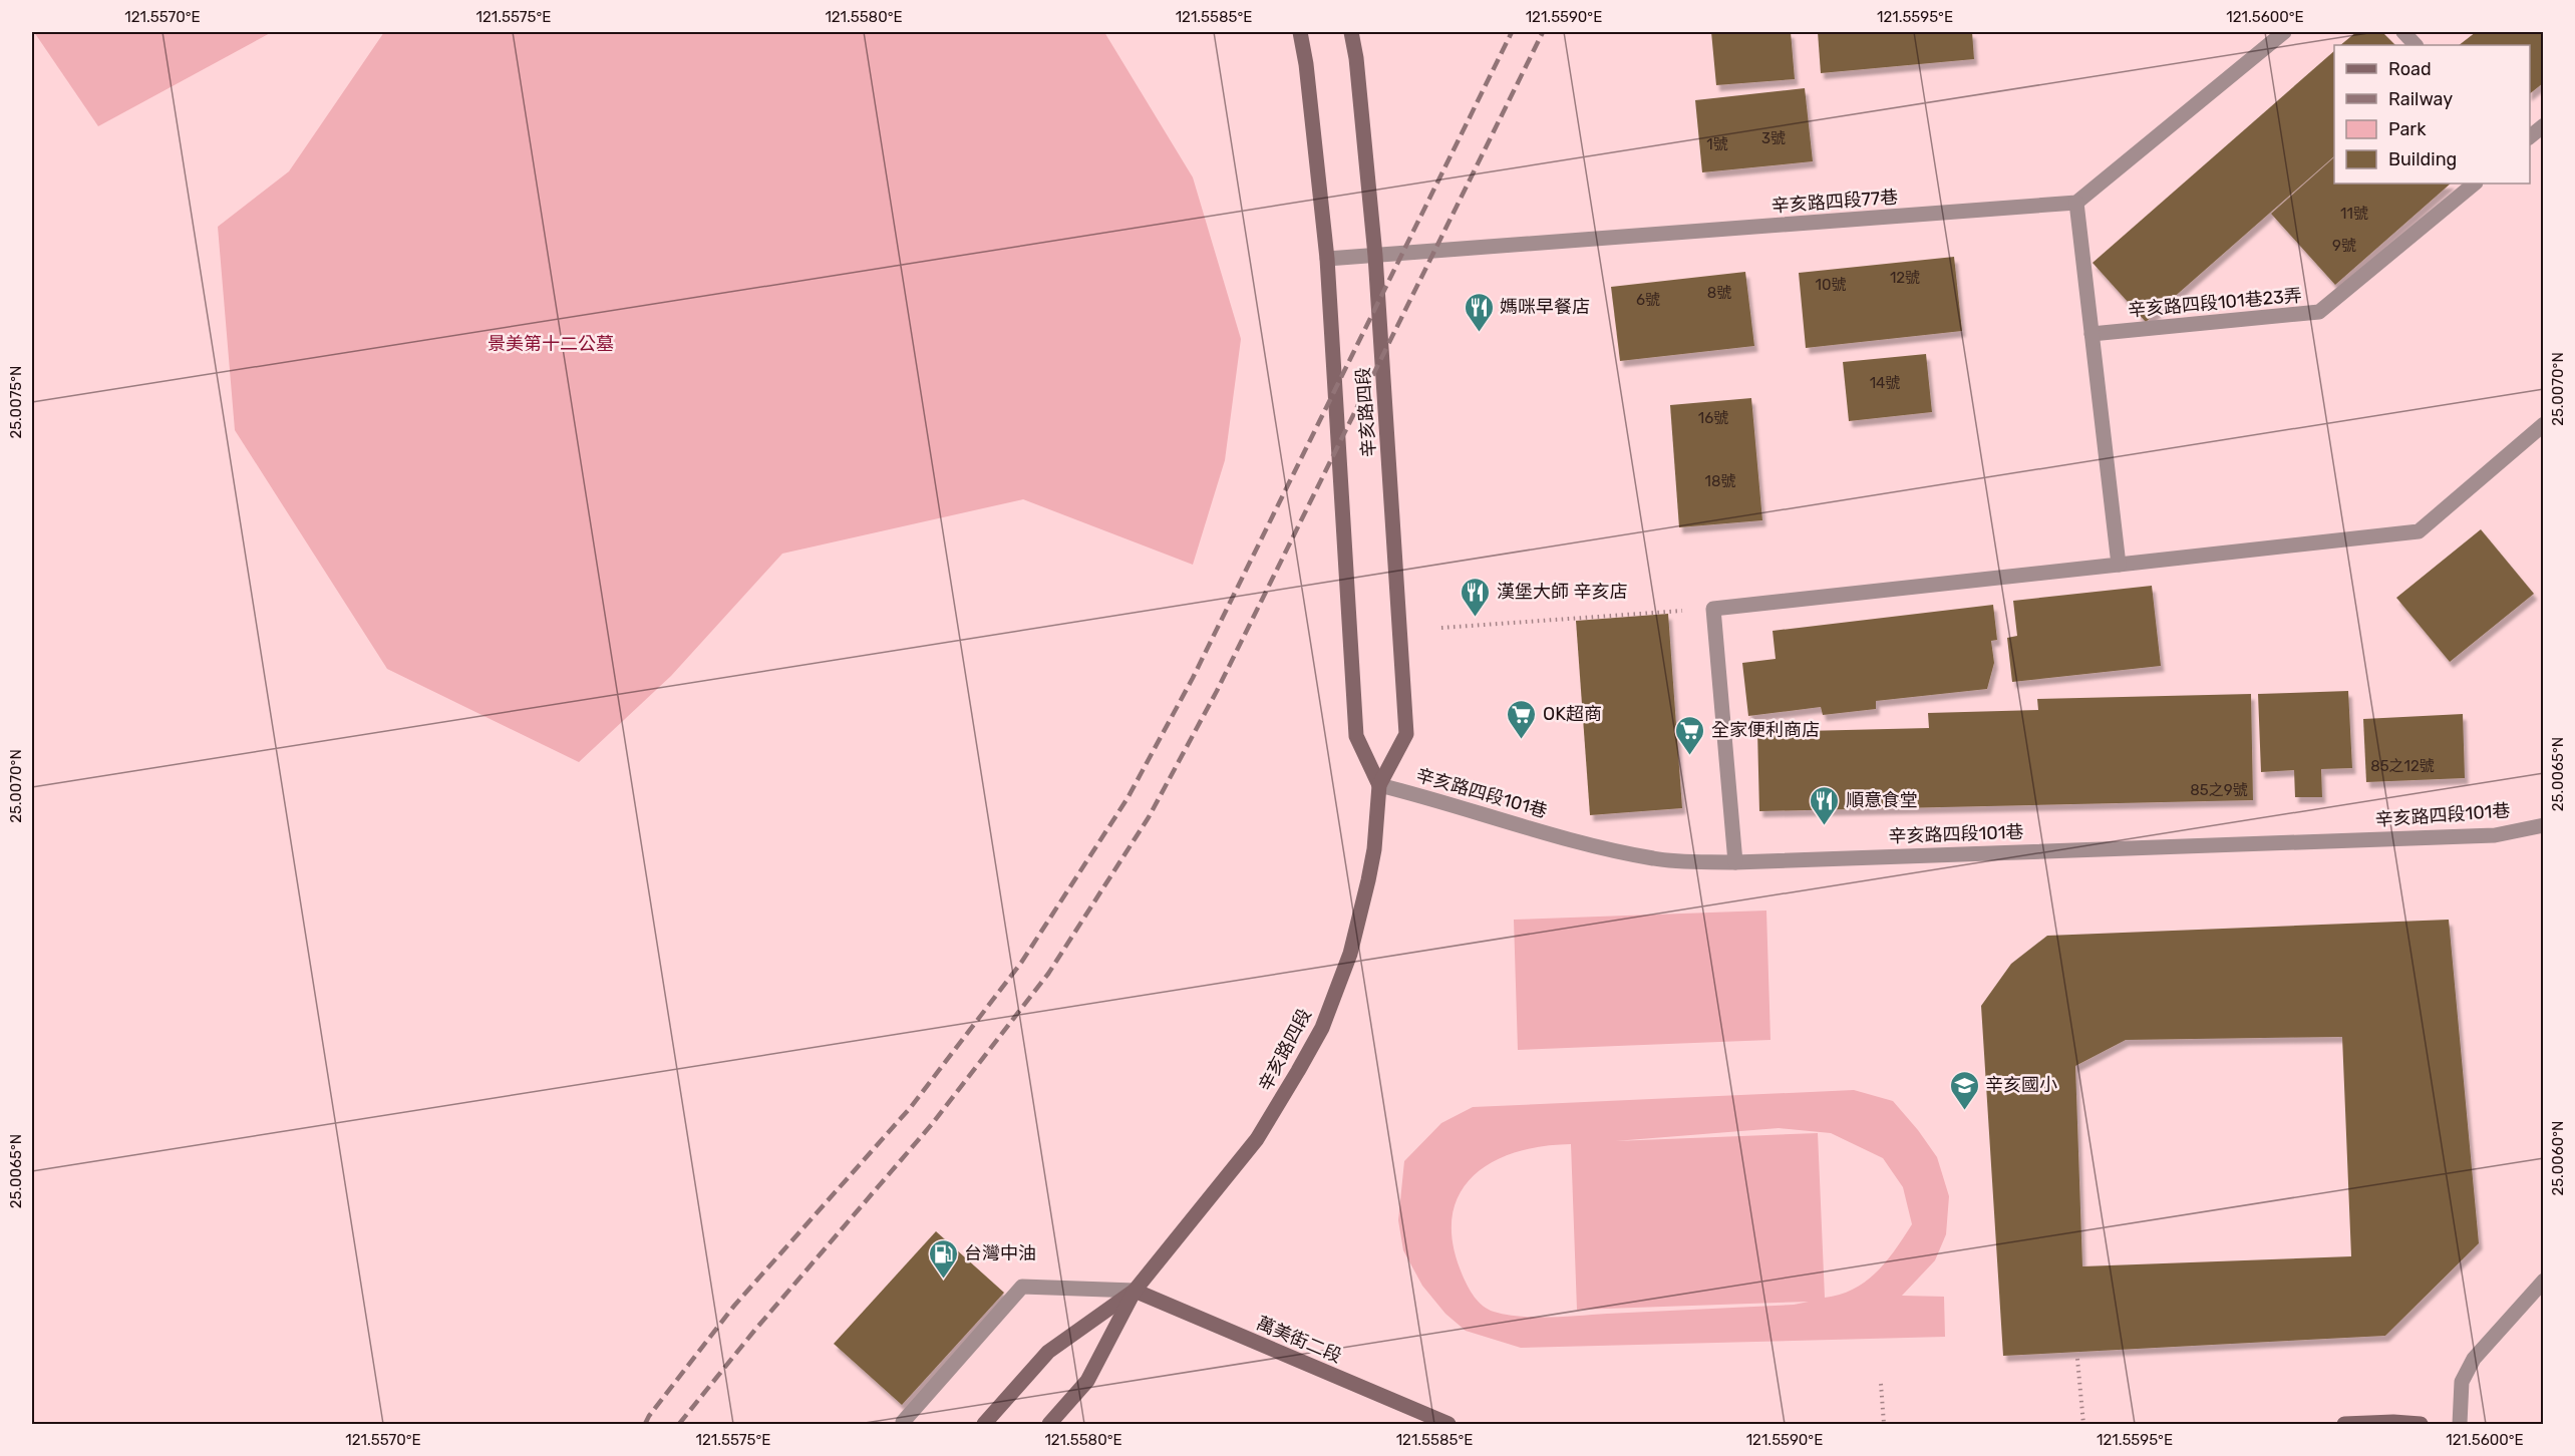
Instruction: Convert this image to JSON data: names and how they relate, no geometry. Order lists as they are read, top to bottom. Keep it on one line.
{"streets":{"main road":["辛亥路四段","萬美街二段"],"street":["辛亥路四段77巷","辛亥路四段101巷23弄","辛亥路四段101巷"]},"crossings":[["辛亥路四段77巷","辛亥路四段"],["辛亥路四段","辛亥路四段101巷"],["辛亥路四段","萬美街二段"]],"parks":["景美第十二公墓"],"places":{"restaurant":["媽咪早餐店","漢堡大師 辛亥店","順意食堂"],"supermarket":["OK超商","全家便利商店"],"school or university":["辛亥國小"],"fuel station":["台灣中油"]},"house_numbers":["3號","1號","11號","9號","12號","10號","8號","6號","14號","16號","18號","85之12號","85之9號"],"legend":["Road","Railway","Park","Building"],"coordinates":["121.5570°E","121.5575°E","121.5580°E","121.5585°E","121.5590°E","121.5595°E","121.5600°E","25.0070°N","25.0075°N","25.0065°N","25.0060°N"]}
